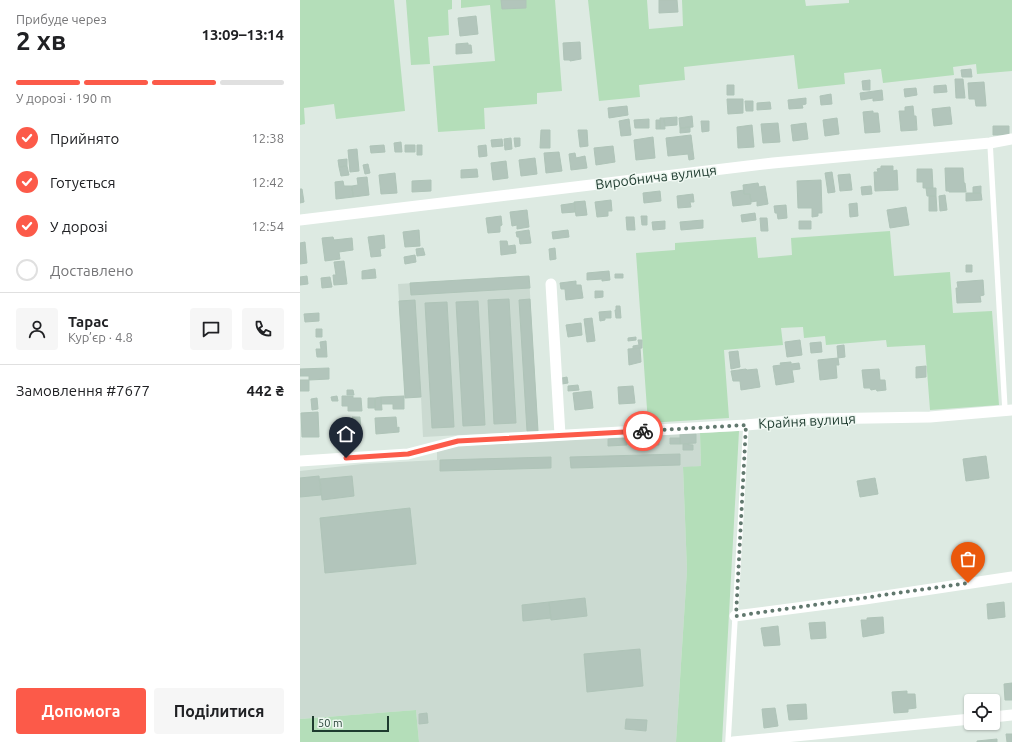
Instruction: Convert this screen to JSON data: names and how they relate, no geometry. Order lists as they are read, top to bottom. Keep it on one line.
{"streets":{"street":["Виробнича вулиця","Крайня вулиця"]},"scale_bar":"50 m","page":{"heading":["2 хв","Прибуде через","13:09–13:14"],"panel":["Тарас","Кур’єр · 4.8","Замовлення #7677","442 ₴"],"bar":"У дорозі · 190 m","list":[["Прийнято","12:38"],["Готується","12:42"],["У дорозі","12:54"],"Доставлено"],"buttons":["Допомога","Поділитися"],"scale":"50 m"}}
